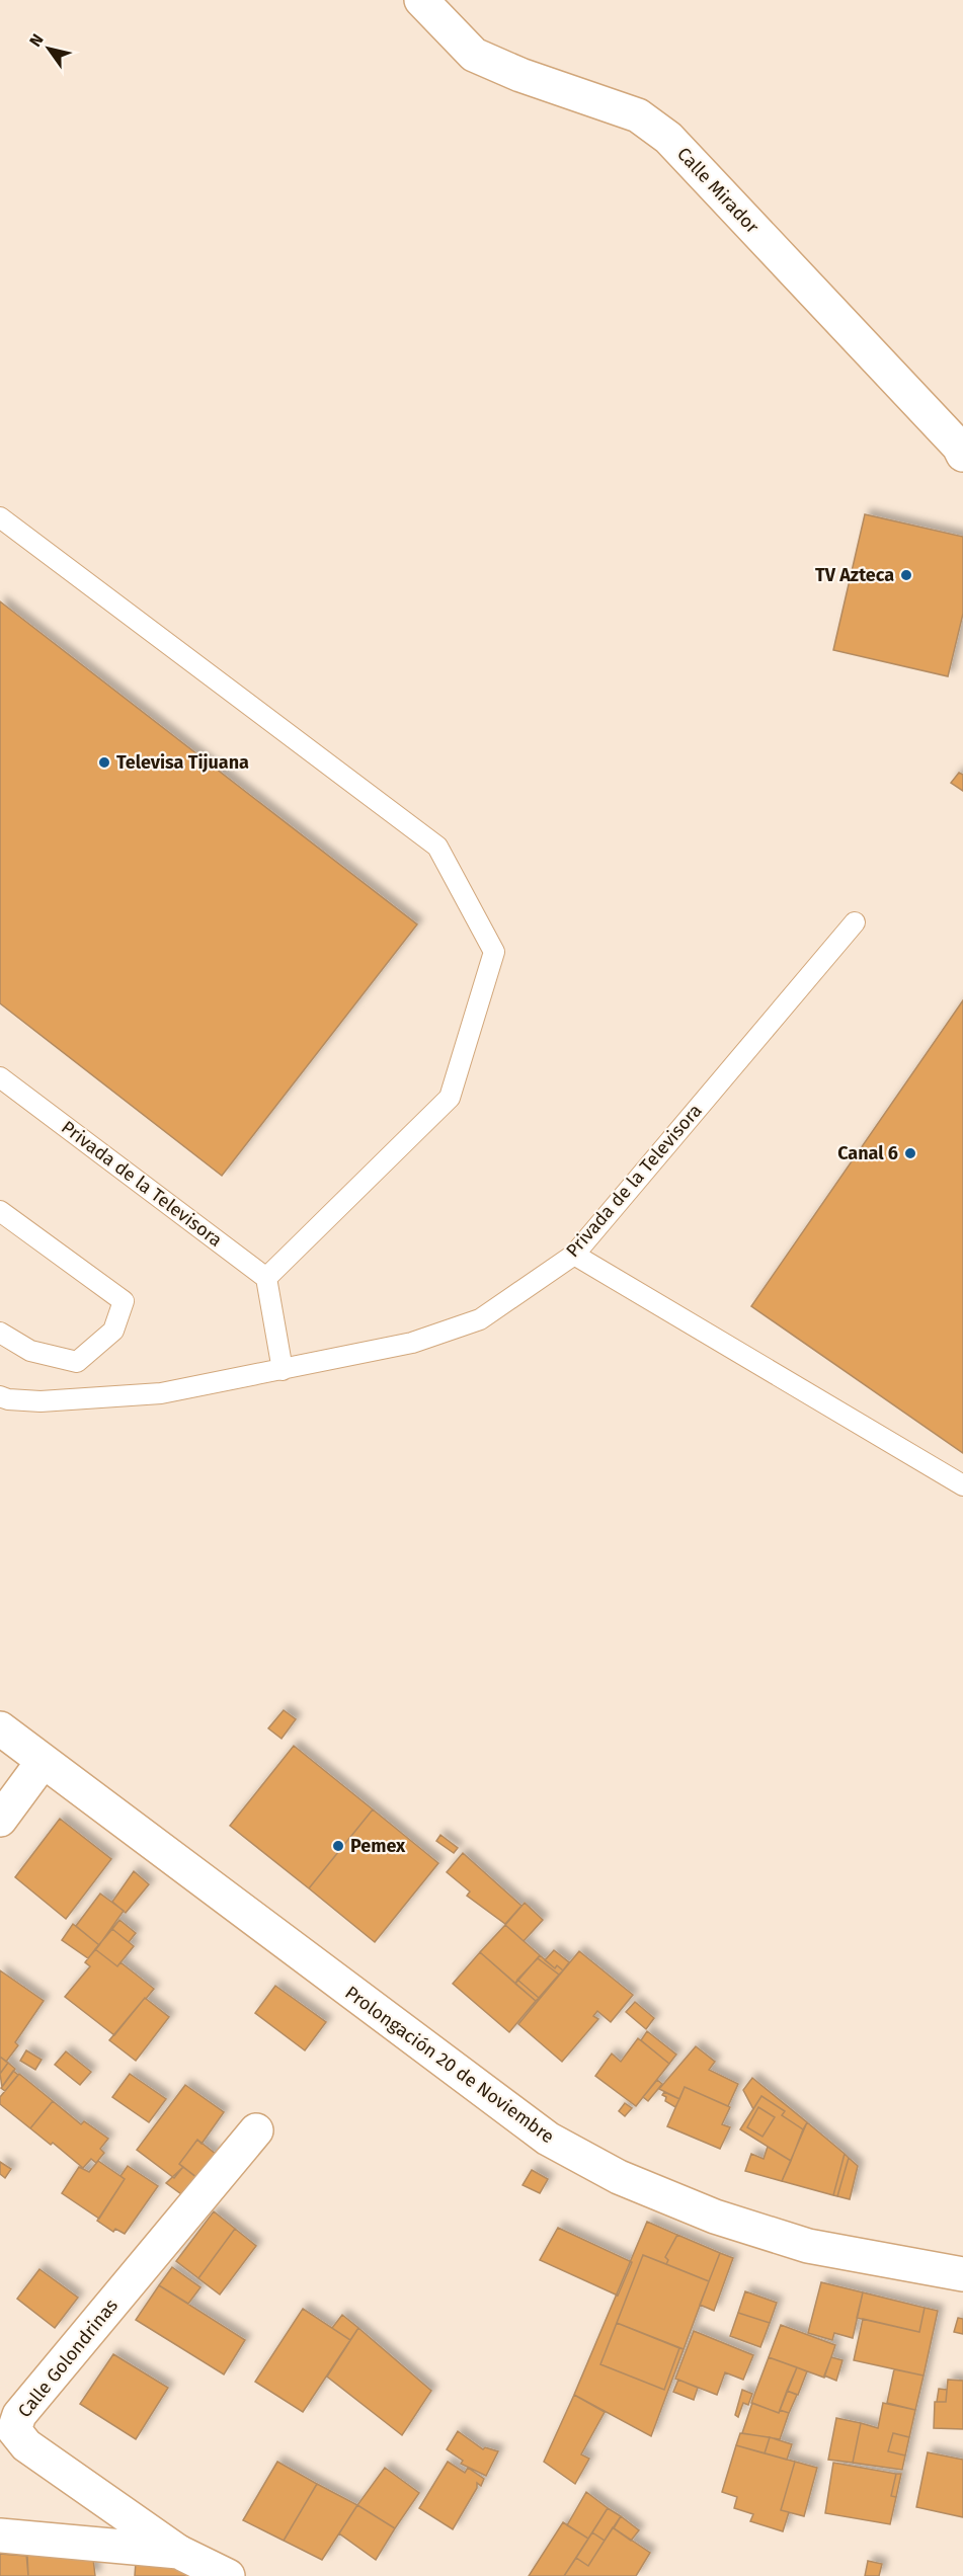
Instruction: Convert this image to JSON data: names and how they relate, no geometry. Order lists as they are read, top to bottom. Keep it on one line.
{"streets":{"street":["Calle Mirador","Prolongación 20 de Noviembre","Calle Golondrinas"],"lane":["Privada de la Televisora"]},"places":["TV Azteca","Televisa Tijuana","Canal 6","Pemex"],"north":"top left"}
